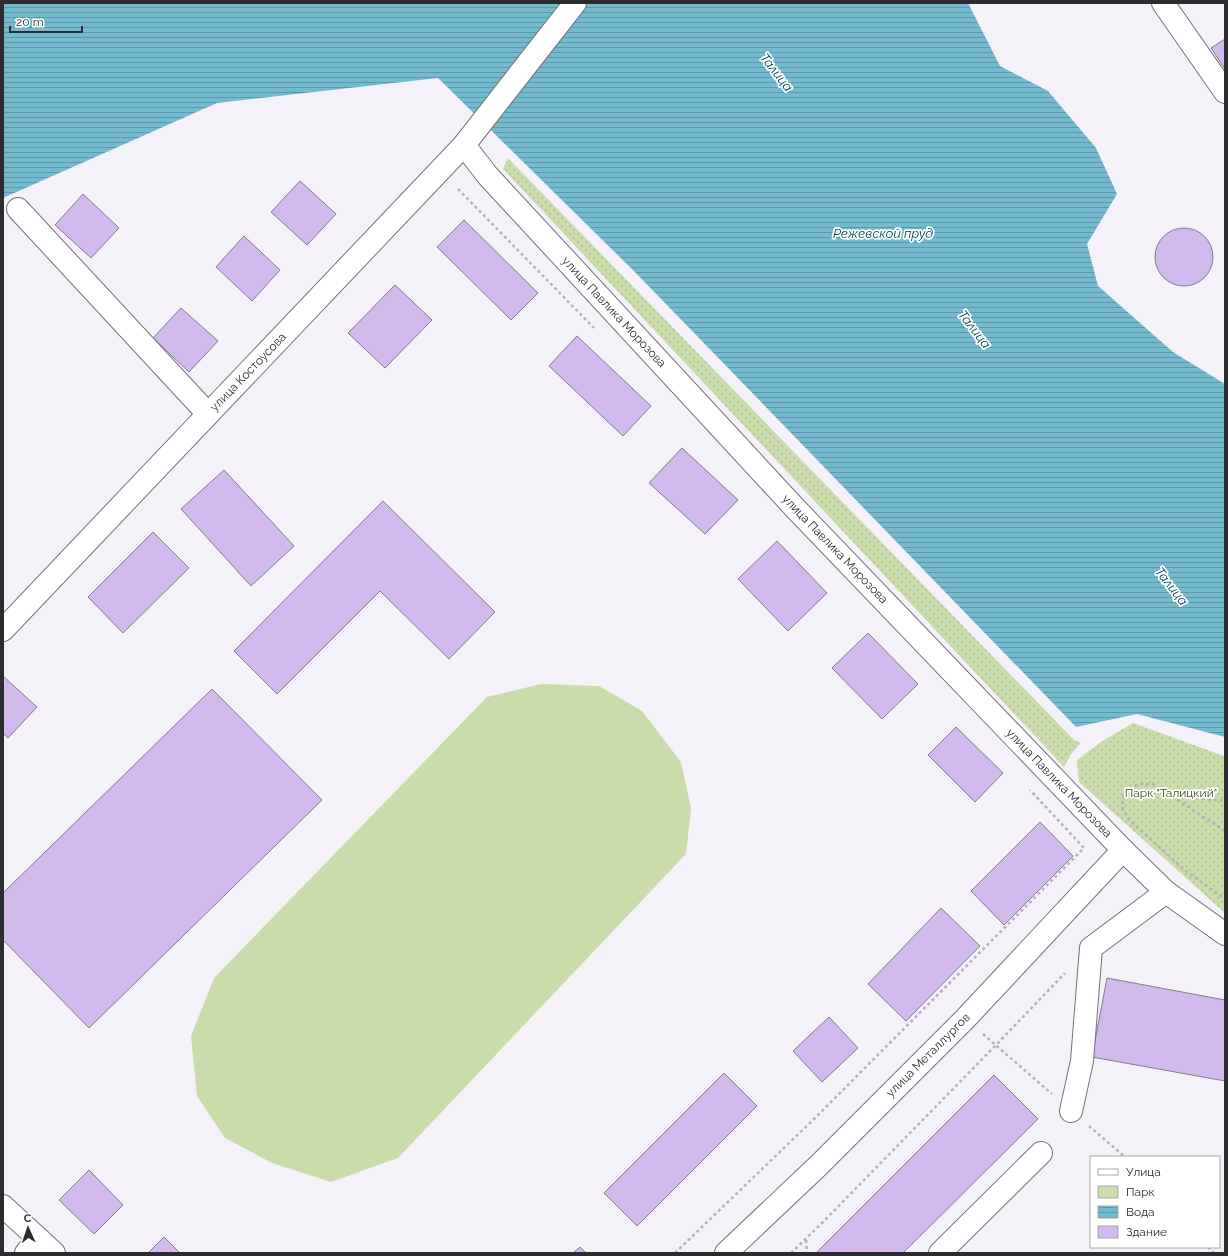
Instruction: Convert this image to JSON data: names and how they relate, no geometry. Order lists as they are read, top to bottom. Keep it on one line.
{"streets":{"street":["улица Павлика Морозова","улица Костоусова","улица Металлургов"]},"crossings":[["улица Павлика Морозова","улица Костоусова"],["улица Павлика Морозова","улица Металлургов"]],"water":["Талица","Режевской пруд"],"parks":["Парк \"Талицкий\""],"legend":["Улица","Парк","Вода","Здание"],"scale_bar":"20 m","north":"top"}
